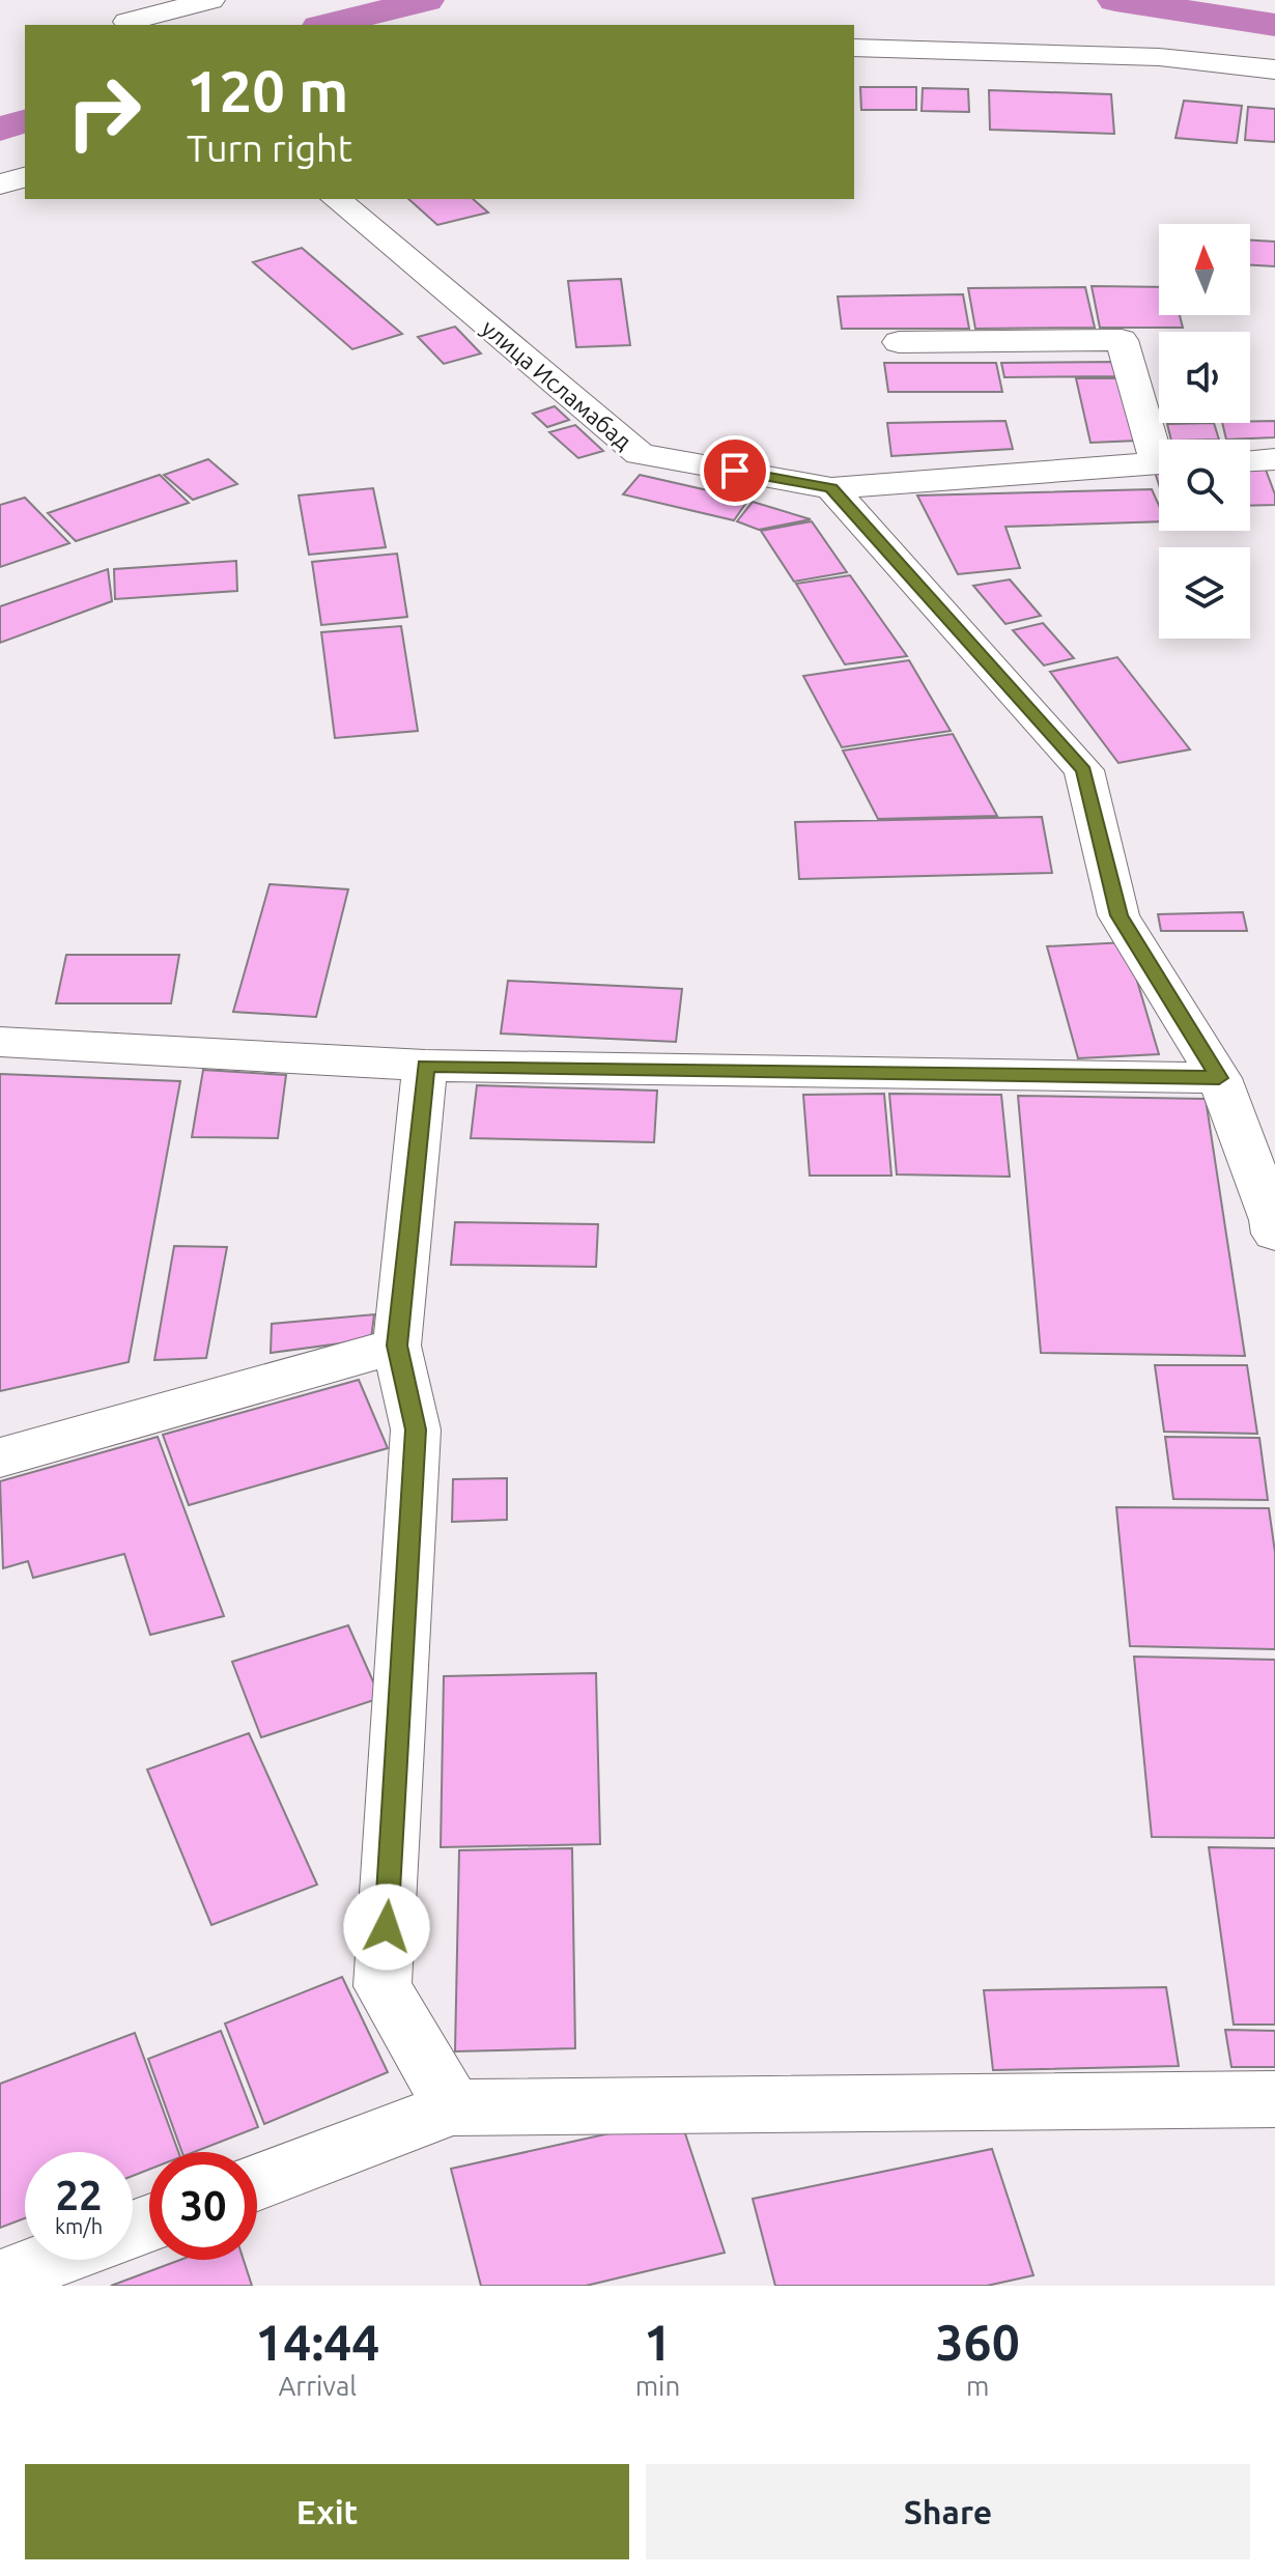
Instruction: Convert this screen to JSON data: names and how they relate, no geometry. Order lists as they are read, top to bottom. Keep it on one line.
{"streets":{"street":["улица Исламабад"]},"north":"top","page":{"turn":["120 m","Turn right"],"speed":"22 km/h","limit":"30","eta":["14:44","Arrival","1","min","360","m"],"buttons":["Exit","Share"]}}
